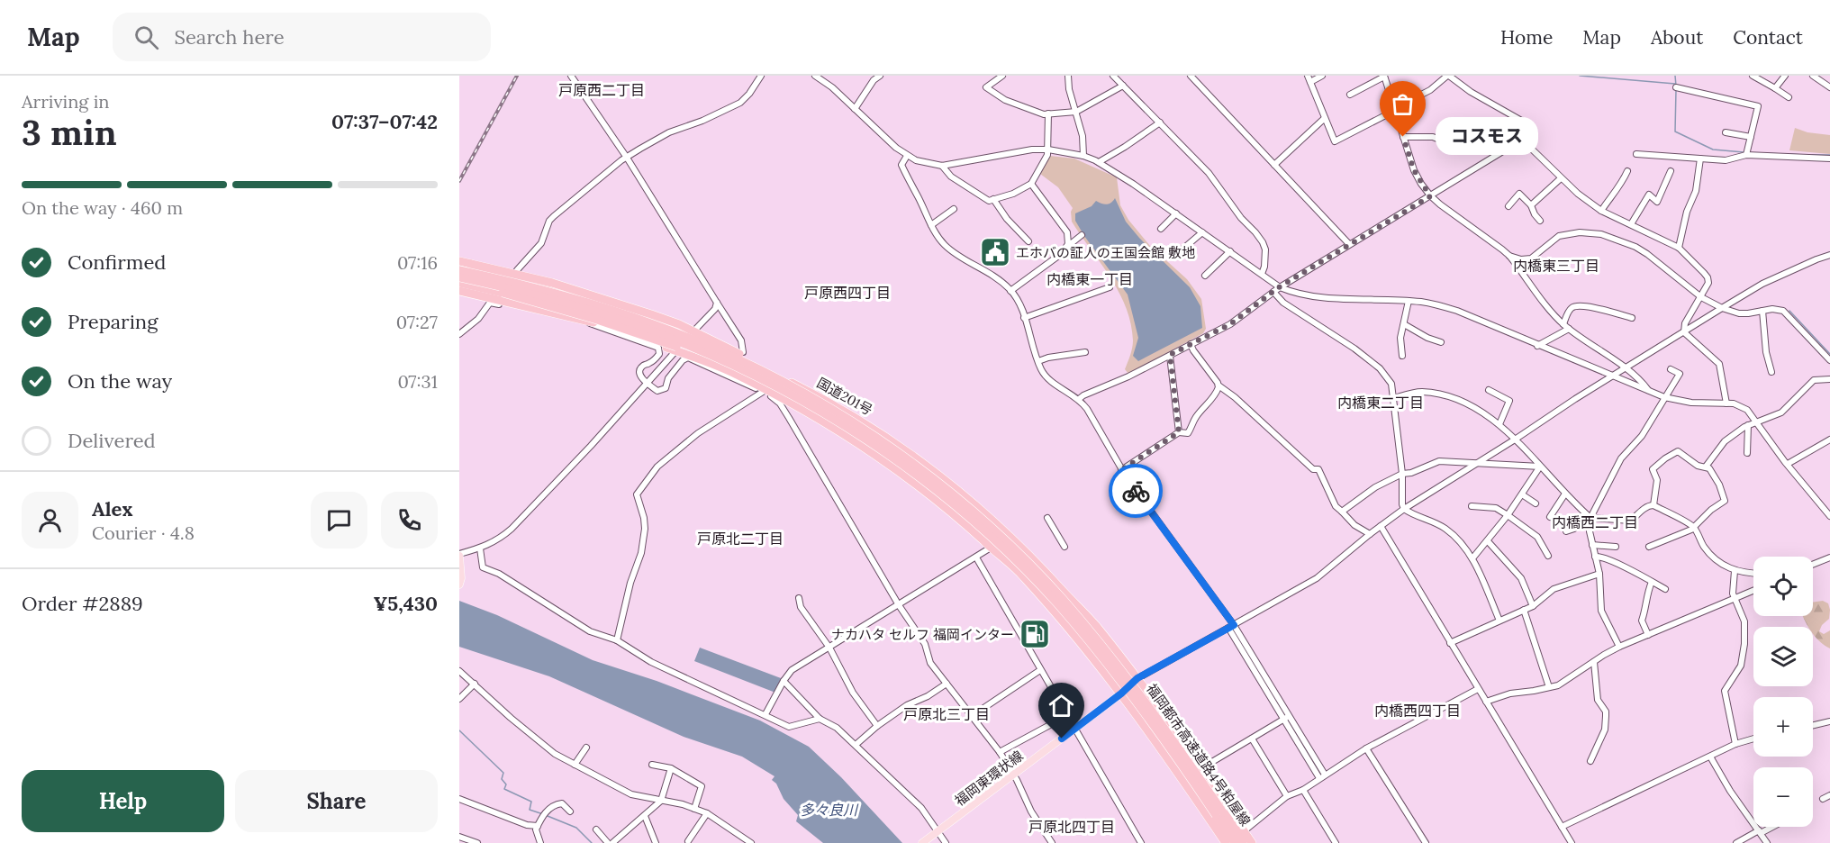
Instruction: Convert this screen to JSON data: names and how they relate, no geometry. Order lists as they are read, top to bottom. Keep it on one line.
{"streets":{"highway":["国道201号","福岡都市高速道路4号粕屋線"],"main road":["福岡東環状線"]},"districts":["戸原西二丁目","内橋東三丁目","内橋東一丁目","戸原西四丁目","内橋東二丁目","内橋西二丁目","戸原北二丁目","内橋西四丁目","戸原北三丁目","戸原北四丁目"],"water":["多々良川"],"places":{"other":["コスモス"],"public building":["エホバの証人の王国会館 敷地"],"fuel station":["ナカハタ セルフ 福岡インター"]},"page":{"header":"Map","search":"Search here","nav":["Home","Map","About","Contact"],"heading":["3 min","Arriving in","07:37–07:42"],"panel":["Alex","Courier · 4.8","Order #2889","¥5,430"],"bubble":"コスモス","bar":"On the way · 460 m","list":[["Confirmed","07:16"],["Preparing","07:27"],["On the way","07:31"],"Delivered"],"map_buttons":["+","−"],"buttons":["Help","Share"]}}
